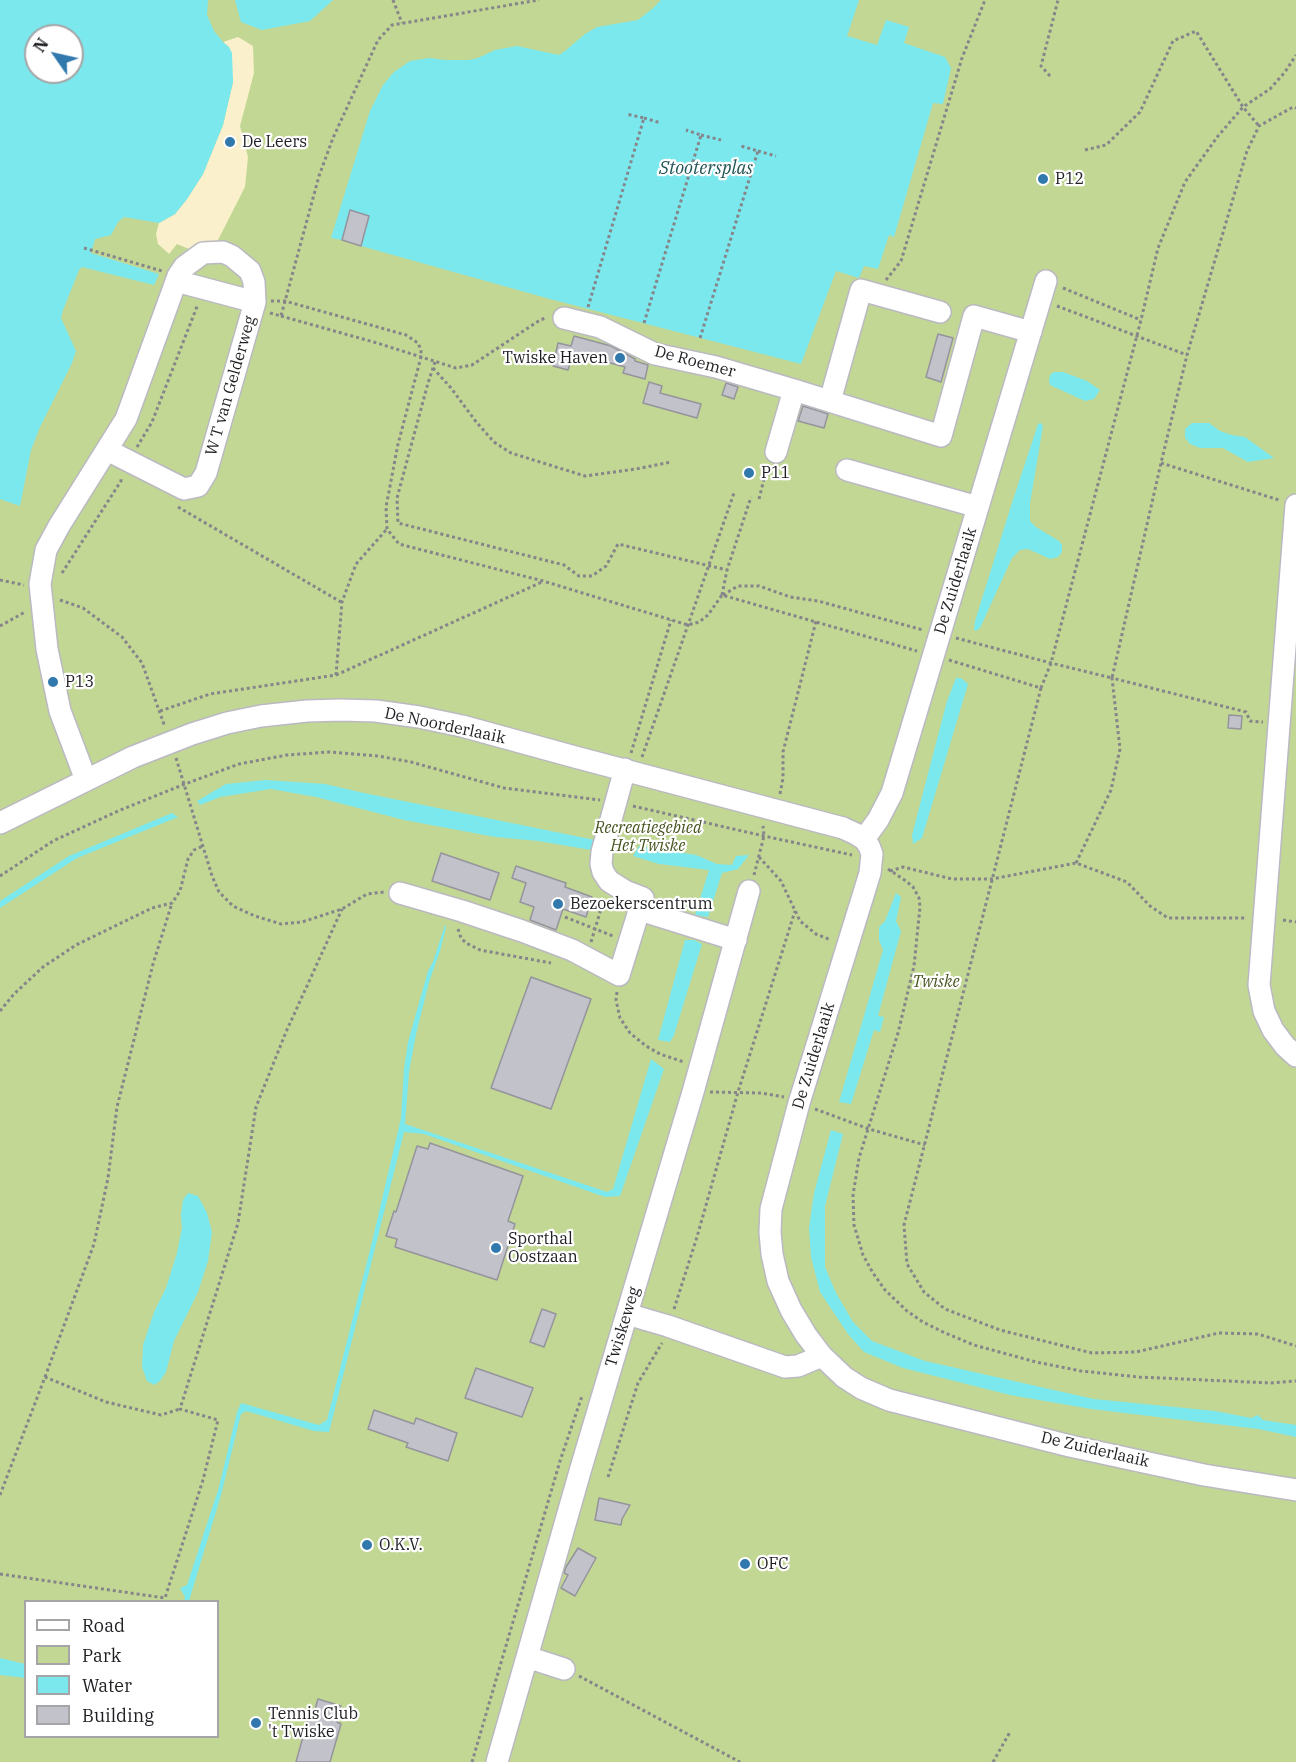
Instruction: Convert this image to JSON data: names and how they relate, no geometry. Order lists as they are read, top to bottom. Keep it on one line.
{"streets":{"street":["De Roemer","W T van Gelderweg","De Zuiderlaaik","De Noorderlaaik","Twiskeweg"]},"crossings":[["De Roemer","De Zuiderlaaik"],["De Zuiderlaaik","De Noorderlaaik"]],"water":["Stootersplas"],"parks":["Recreatiegebied Het Twiske","Twiske"],"places":["De Leers","P12","Twiske Haven","P11","P13","Bezoekerscentrum","Sporthal Oostzaan","O.K.V.","OFC","Tennis Club 't Twiske"],"legend":["Road","Park","Water","Building"],"north":"top left"}
